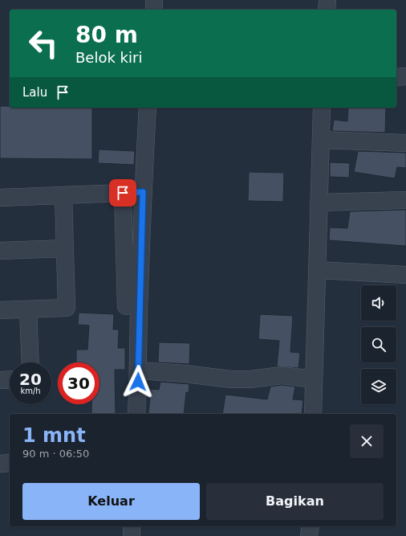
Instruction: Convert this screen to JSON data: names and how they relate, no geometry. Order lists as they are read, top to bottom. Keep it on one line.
{"page":{"turn":["80 m","Belok kiri"],"then":"Lalu","speed":"20 km/h","limit":"30","heading":["1 mnt","90 m · 06:50"],"buttons":["Keluar","Bagikan"]}}
